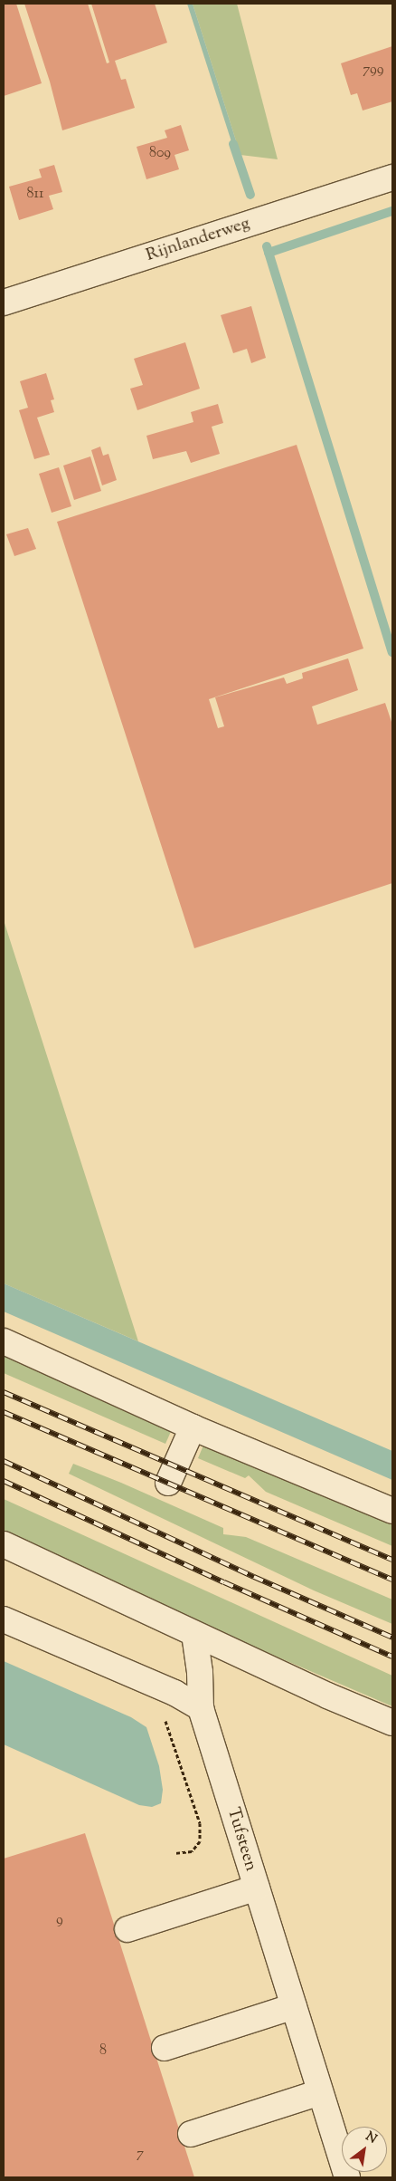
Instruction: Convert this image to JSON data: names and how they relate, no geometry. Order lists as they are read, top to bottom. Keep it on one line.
{"streets":{"street":["Rijnlanderweg","Tufsteen"]},"house_numbers":["799","809","811","9","8","7"],"north":"top right"}
